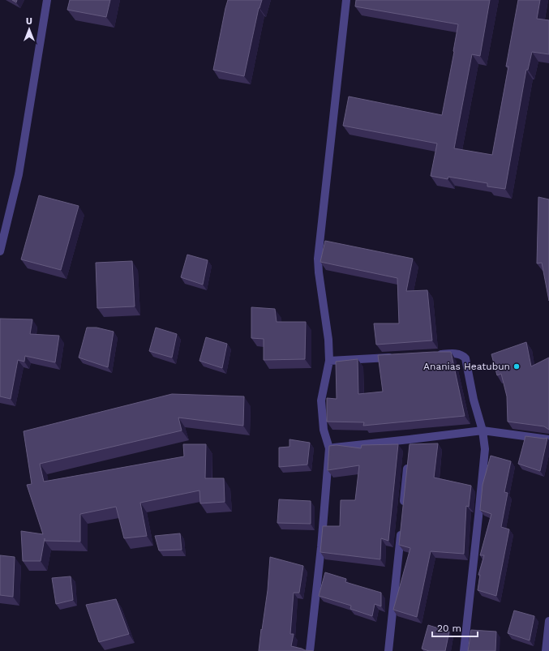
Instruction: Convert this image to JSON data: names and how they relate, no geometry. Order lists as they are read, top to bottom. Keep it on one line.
{"places":["Ananias Heatubun"],"scale_bar":"20 m","north":"top"}
